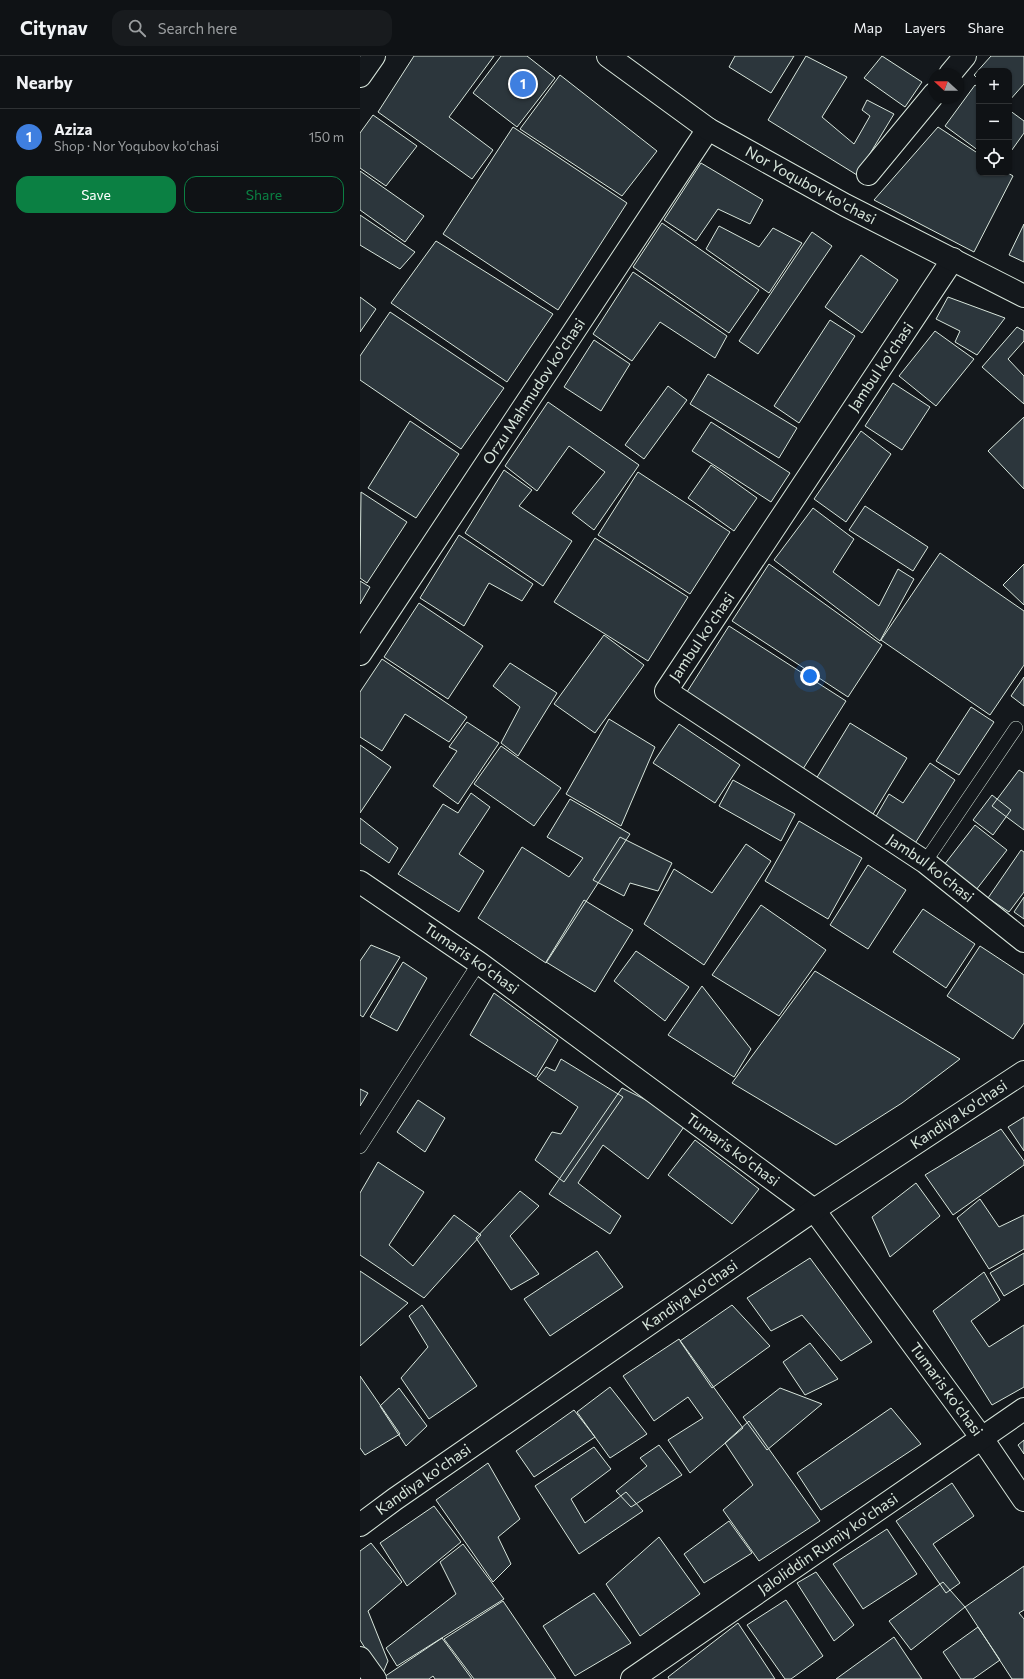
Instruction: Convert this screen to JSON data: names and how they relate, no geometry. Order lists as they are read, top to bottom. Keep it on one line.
{"streets":{"street":["Nor Yoqubov ko'chasi","Jambul ko'chasi","Orzu Mahmudov ko'chasi","Tumaris ko'chasi","Kandiya ko'chasi","Jaloliddin Rumiy ko'chasi"]},"crossings":[["Nor Yoqubov ko'chasi","Jambul ko'chasi"],["Nor Yoqubov ko'chasi","Orzu Mahmudov ko'chasi"],["Tumaris ko'chasi","Kandiya ko'chasi"],["Tumaris ko'chasi","Jaloliddin Rumiy ko'chasi"]],"north":"left","page":{"header":"Citynav","search":"Search here","nav":["Map","Layers","Share"],"heading":"Nearby","map_buttons":["+","−"],"pins":"1","list":[{"mark":"1","name":"Aziza","note":"Shop · Nor Yoqubov ko'chasi","value":"150 m"}],"buttons":["Save","Share"]}}
